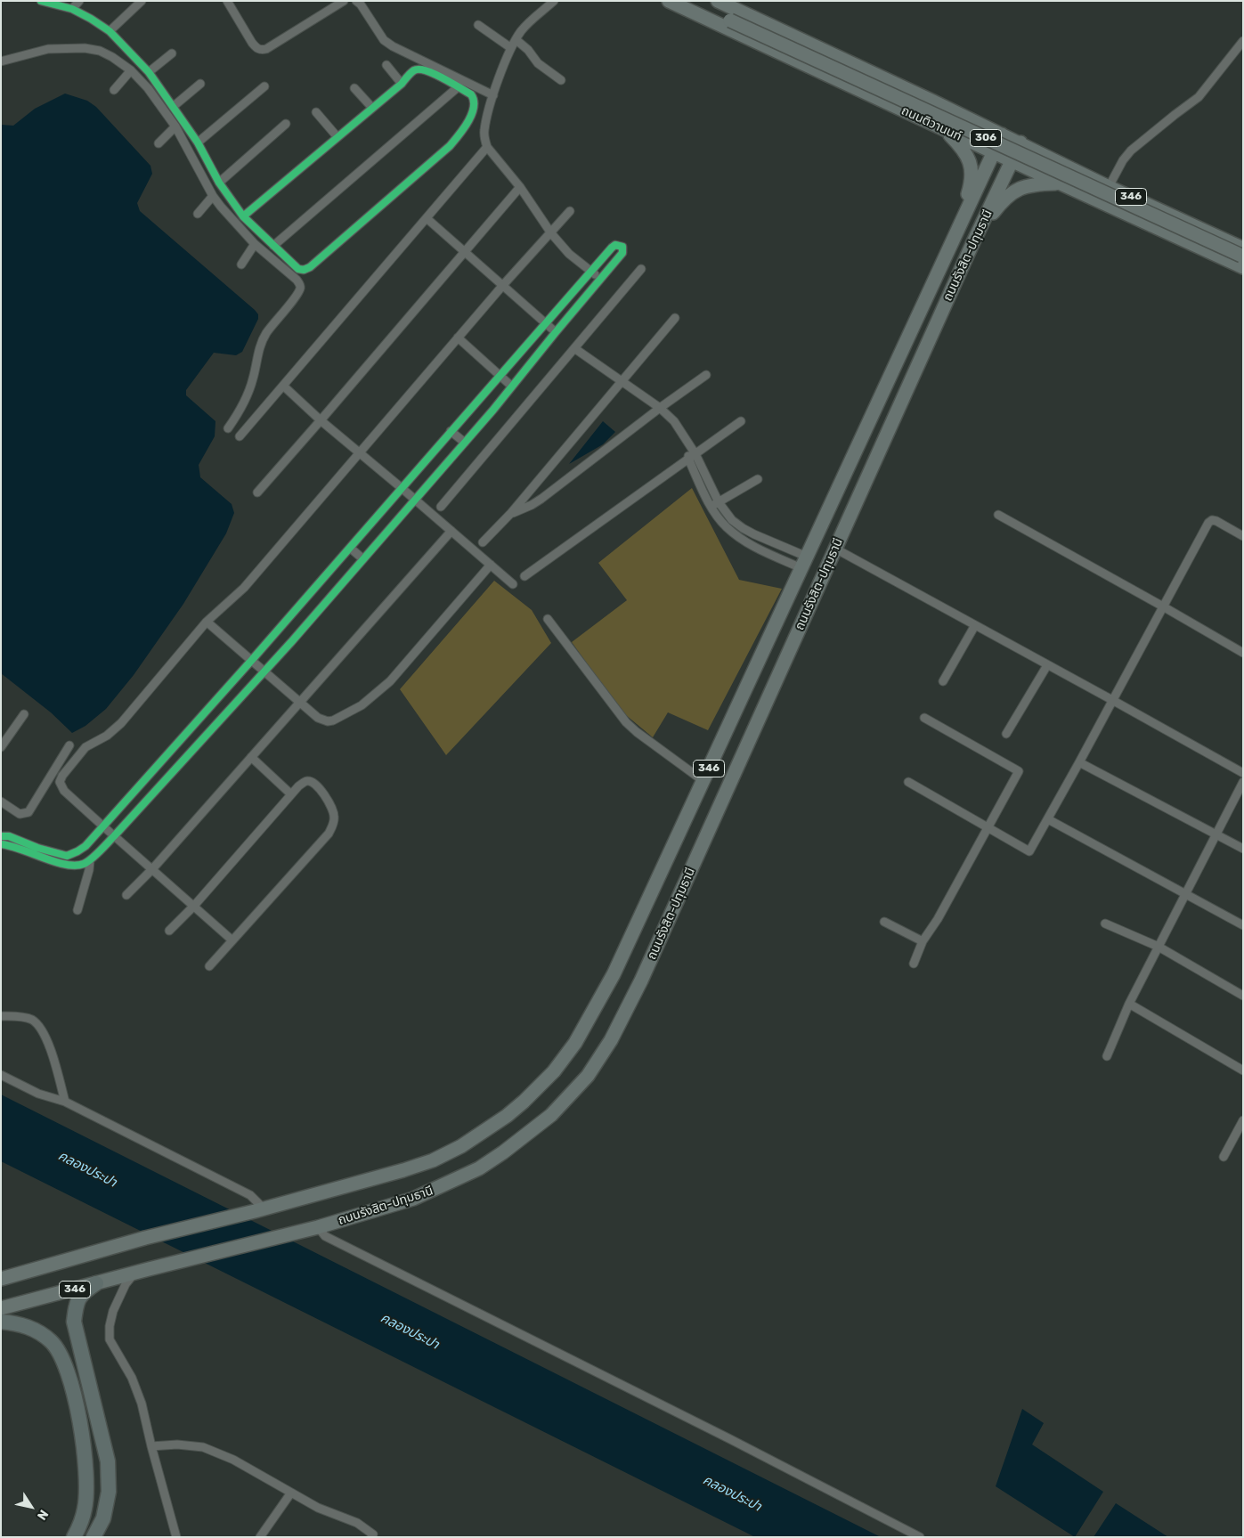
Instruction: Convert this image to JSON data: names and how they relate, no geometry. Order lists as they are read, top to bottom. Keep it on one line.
{"streets":{"main road":["ถนนติวานนท์","306","346","ถนนรังสิต-ปทุมธานี"]},"crossings":[["ถนนติวานนท์","306"],["ถนนติวานนท์","ถนนรังสิต-ปทุมธานี"],["306","ถนนรังสิต-ปทุมธานี"]],"water":["คลองประปา"],"north":"bottom right"}
